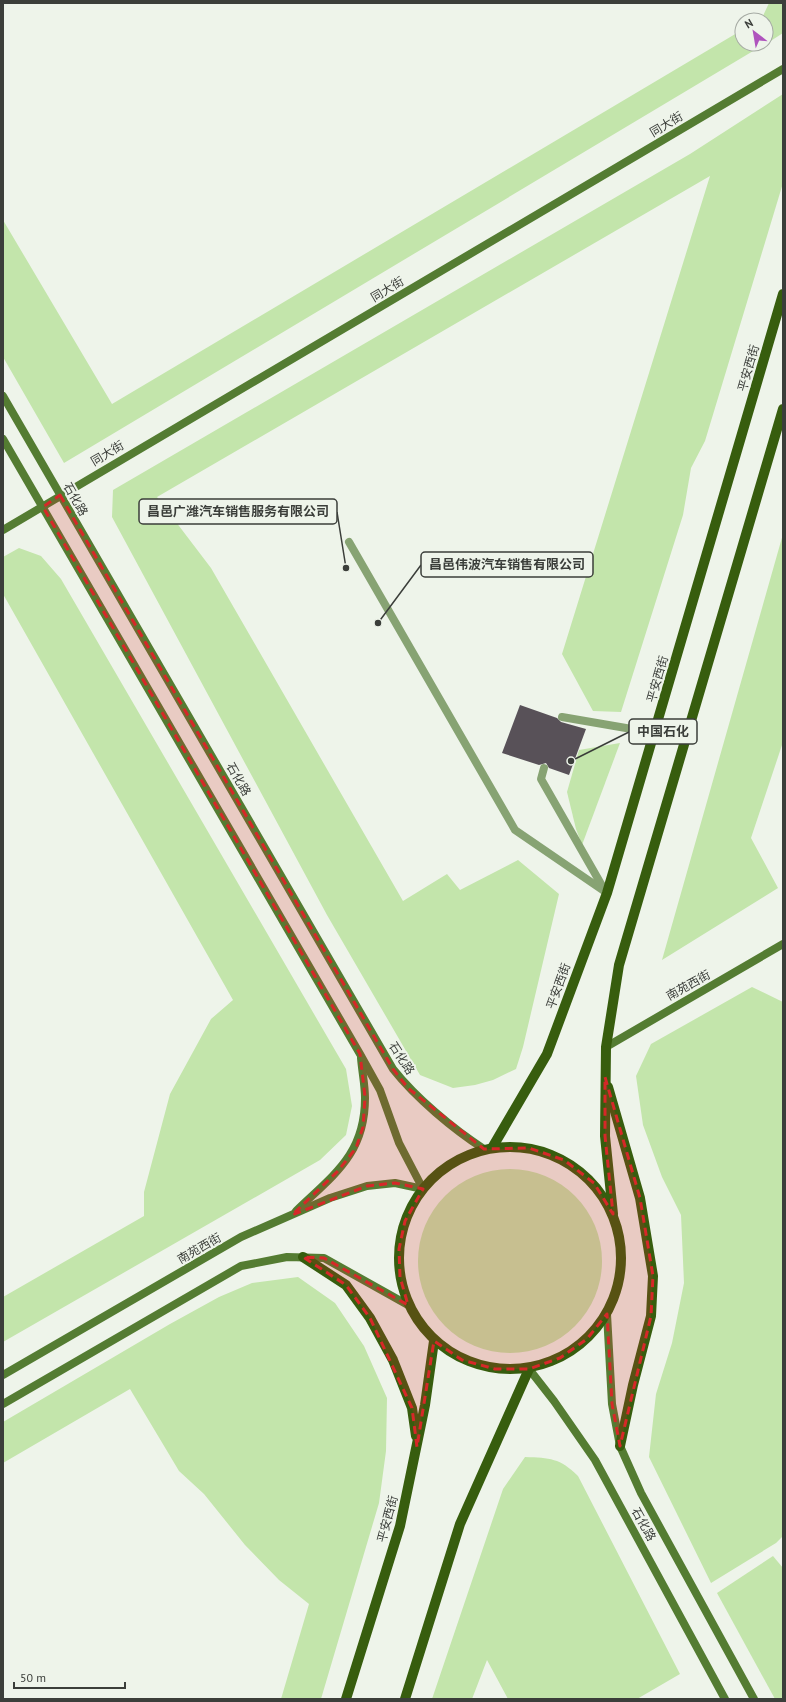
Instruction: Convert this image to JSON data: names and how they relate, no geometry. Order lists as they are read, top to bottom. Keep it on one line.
{"streets":{"main road":["同大街","平安西街","石化路","南苑西街"]},"crossings":[["同大街","石化路"],["平安西街","石化路"]],"places":["昌邑广潍汽车销售服务有限公司","昌邑伟波汽车销售有限公司","中国石化"],"scale_bar":"50 m","north":"top left"}
